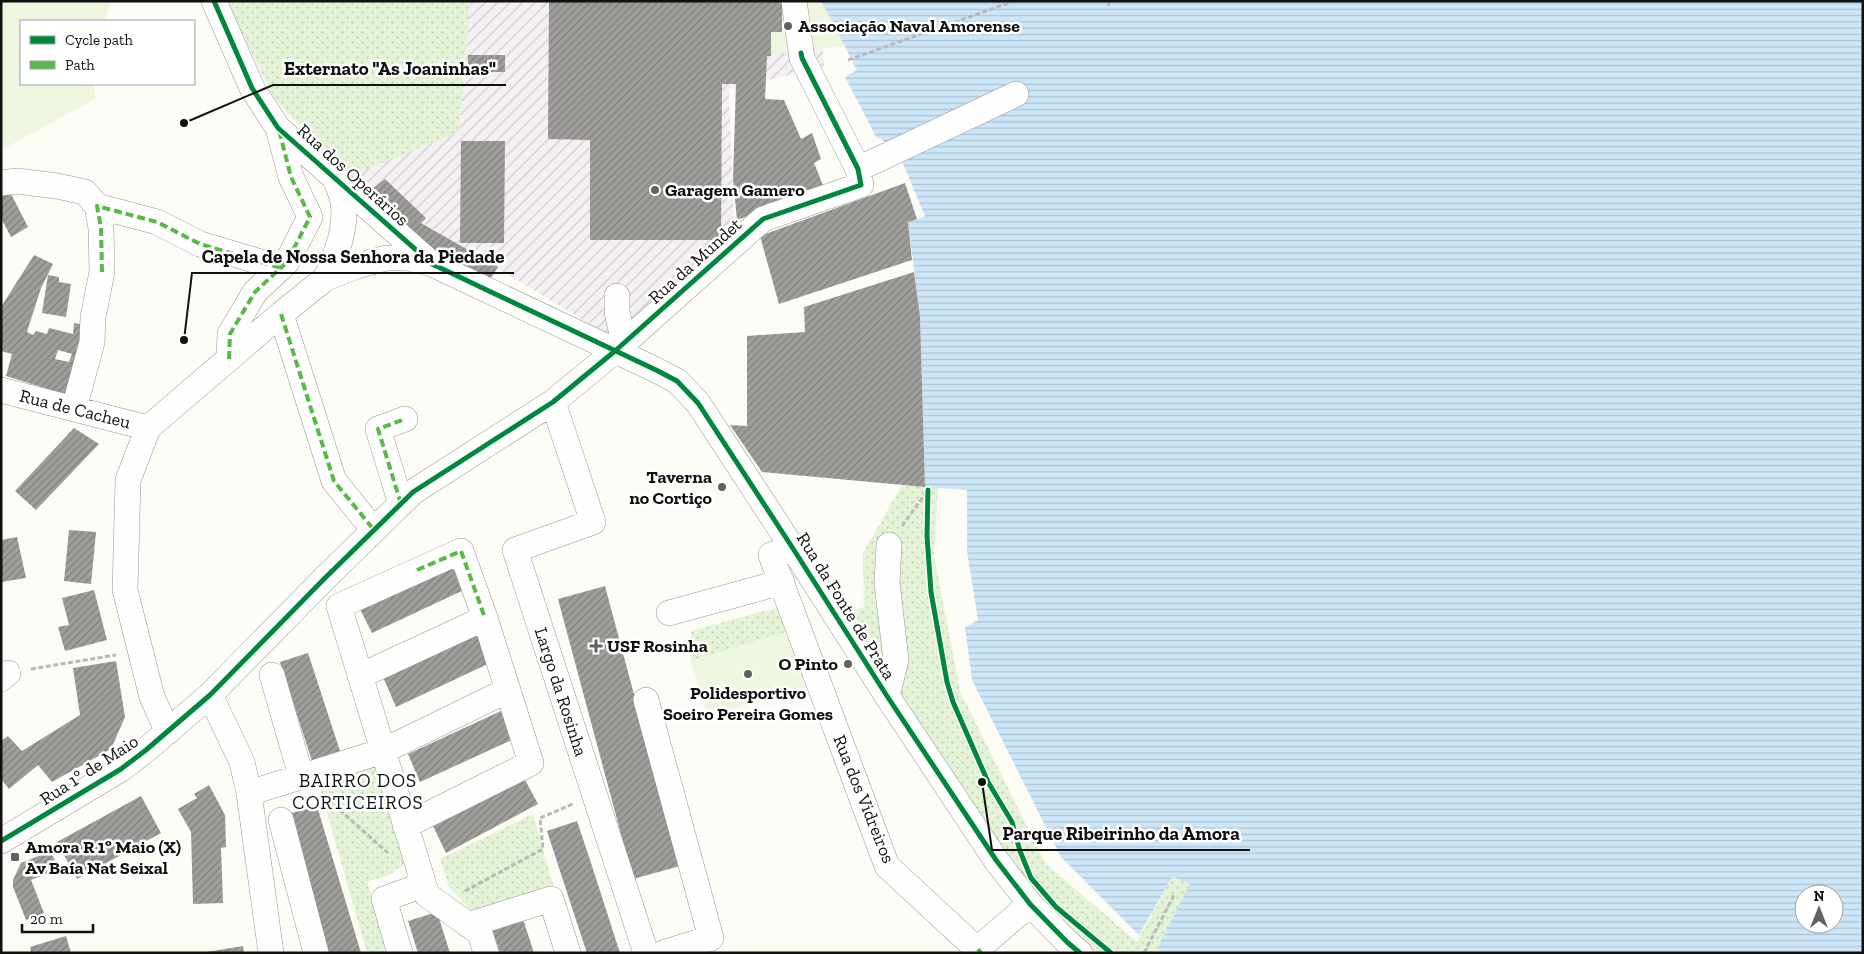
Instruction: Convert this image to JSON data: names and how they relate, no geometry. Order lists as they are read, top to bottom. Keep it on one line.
{"streets":{"street":["Rua dos Operários","Rua da Mundet","Rua de Cacheu","Rua da Fonte de Prata","Largo da Rosinha","Rua 1º de Maio","Rua dos Vidreiros"]},"crossings":[["Rua dos Operários","Rua da Mundet"],["Rua dos Operários","Rua da Fonte de Prata"],["Rua dos Operários","Rua 1º de Maio"],["Rua da Mundet","Rua da Fonte de Prata"],["Rua da Mundet","Rua 1º de Maio"],["Rua da Fonte de Prata","Rua 1º de Maio"],["Rua da Fonte de Prata","Rua dos Vidreiros"],["Largo da Rosinha","Rua 1º de Maio"]],"districts":["BAIRRO DOS CORTICEIROS"],"places":{"other":["Associação Naval Amorense","Externato \"As Joaninhas\"","Garagem Gamero","Capela de Nossa Senhora da Piedade","Taverna no Cortiço","O Pinto","Polidesportivo Soeiro Pereira Gomes","Parque Ribeirinho da Amora"],"health":["USF Rosinha"],"transit":["Amora R 1º Maio (X) Av Baía Nat Seixal"]},"legend":["Cycle path","Path"],"scale_bar":"20 m","north":"top"}
